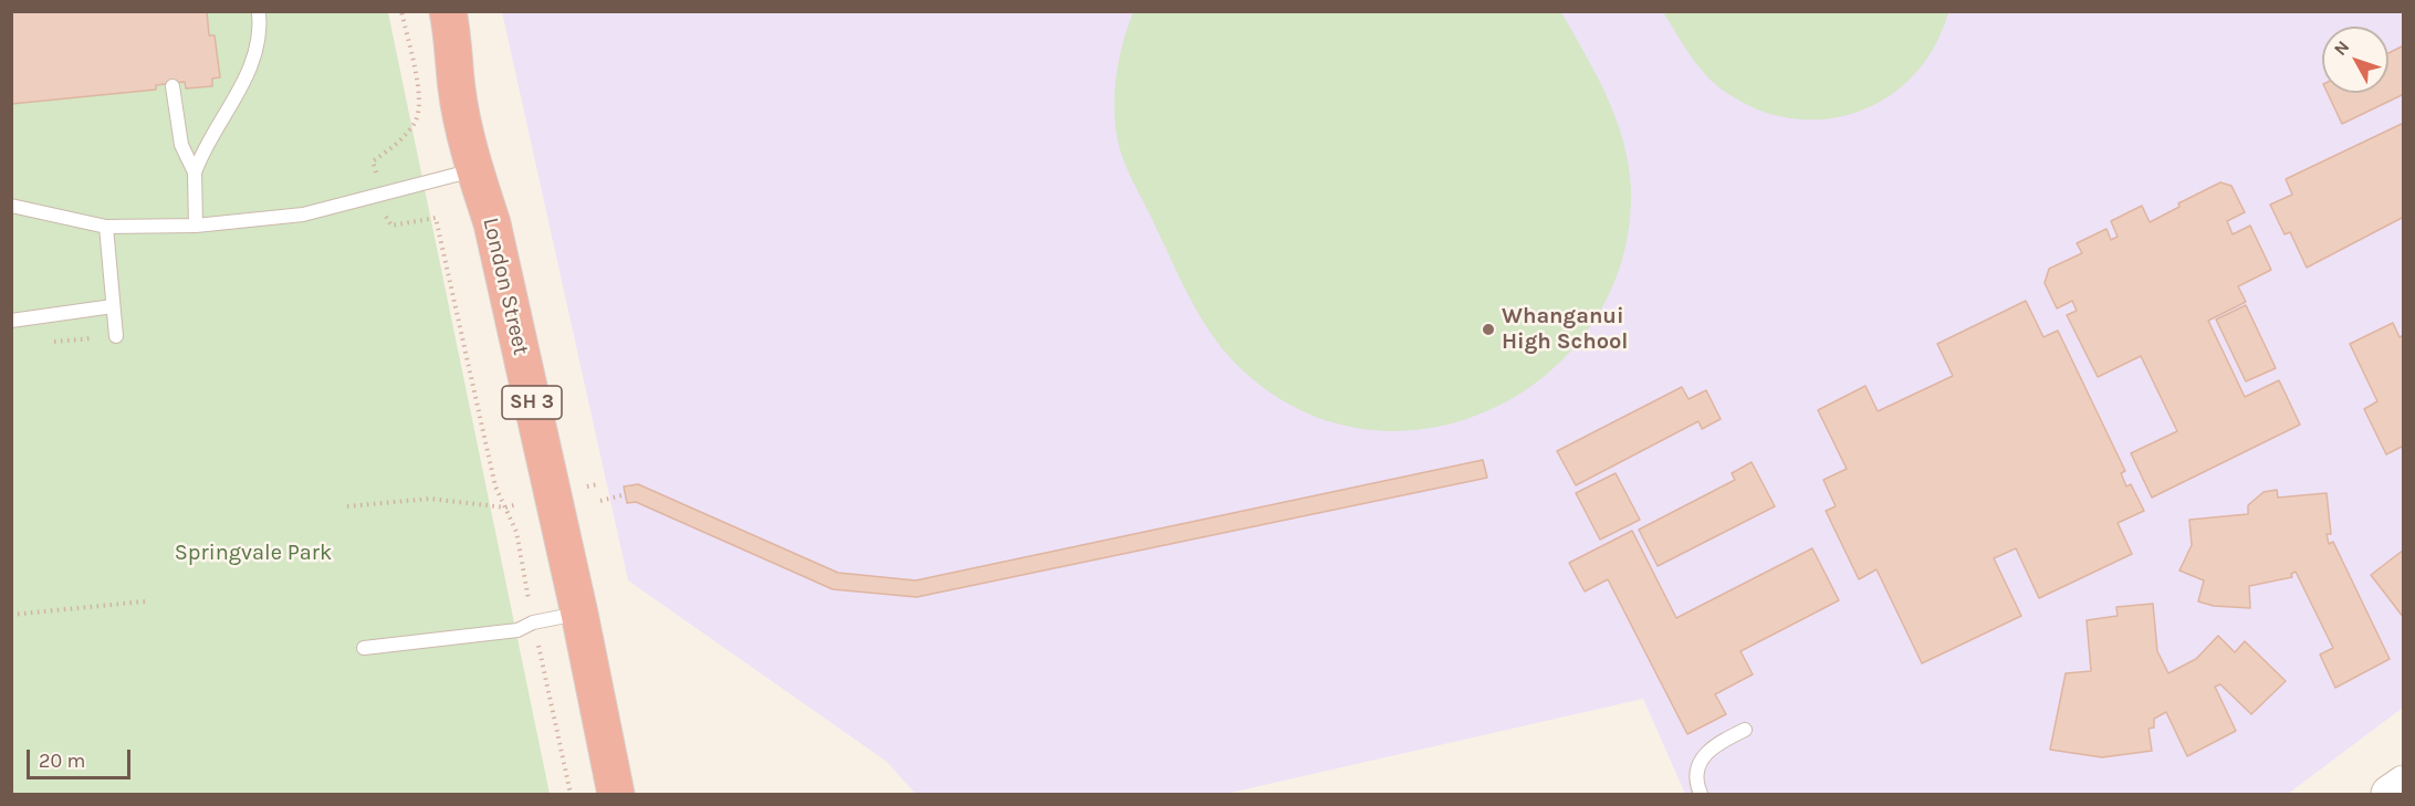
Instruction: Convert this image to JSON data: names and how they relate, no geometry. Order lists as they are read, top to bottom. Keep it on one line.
{"streets":{"highway":["London Street","SH 3"]},"parks":["Springvale Park"],"places":["Whanganui High School"],"scale_bar":"20 m","north":"top left"}
